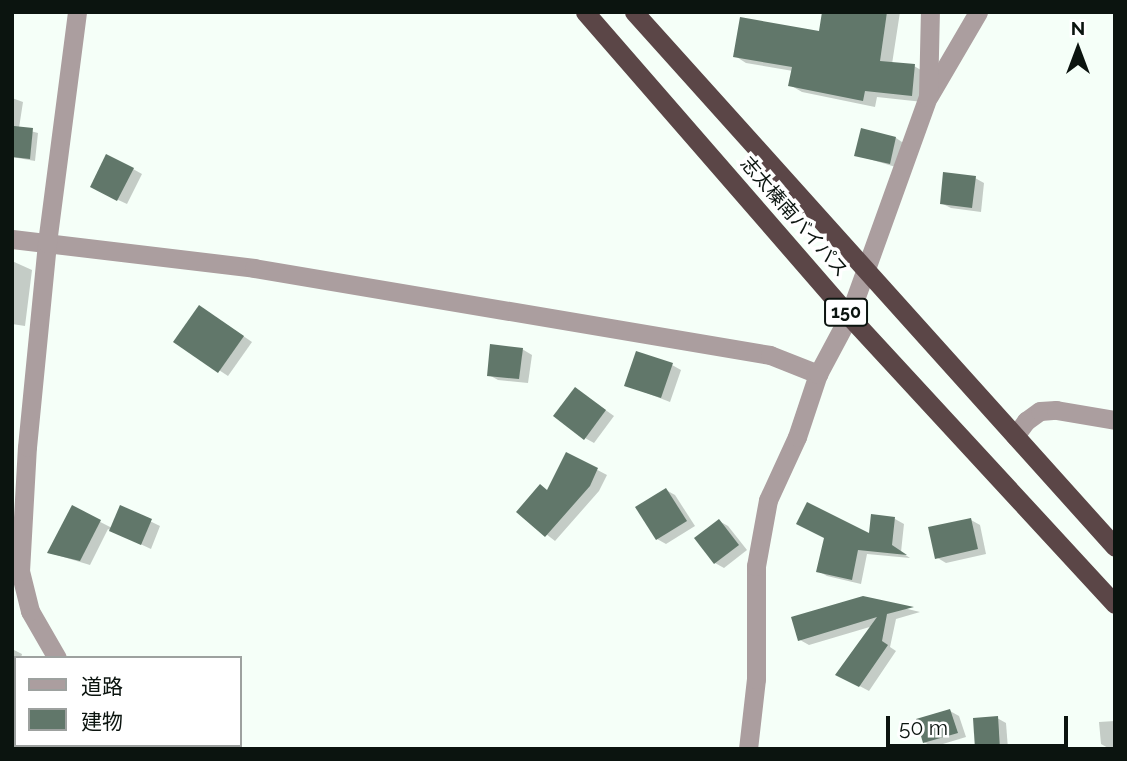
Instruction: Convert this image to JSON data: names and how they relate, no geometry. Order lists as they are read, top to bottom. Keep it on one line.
{"streets":{"highway":["志太榛南バイパス","150"]},"legend":["道路","建物"],"scale_bar":"50 m","north":"top"}
